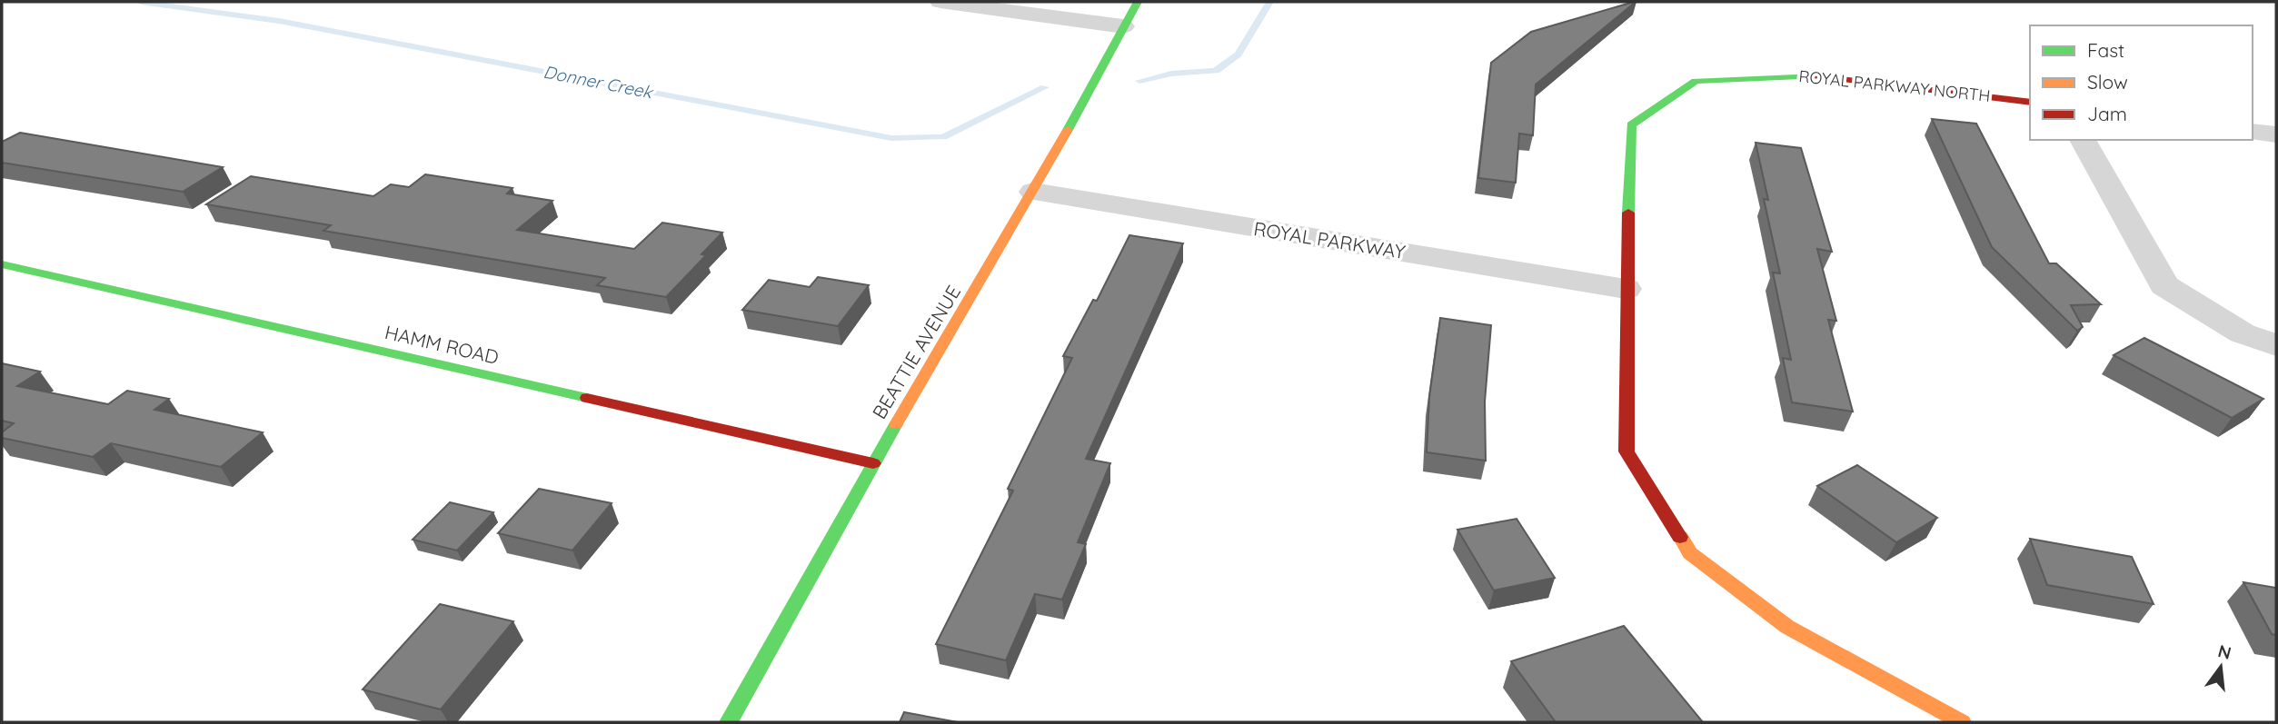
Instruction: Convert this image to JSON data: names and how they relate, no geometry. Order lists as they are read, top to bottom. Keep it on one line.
{"streets":{"street":["ROYAL PARKWAY NORTH","ROYAL PARKWAY","HAMM ROAD","BEATTIE AVENUE"]},"crossings":[["ROYAL PARKWAY NORTH","ROYAL PARKWAY"],["ROYAL PARKWAY","BEATTIE AVENUE"],["HAMM ROAD","BEATTIE AVENUE"]],"water":["Donner Creek"],"legend":["Fast","Slow","Jam"],"north":"top"}
